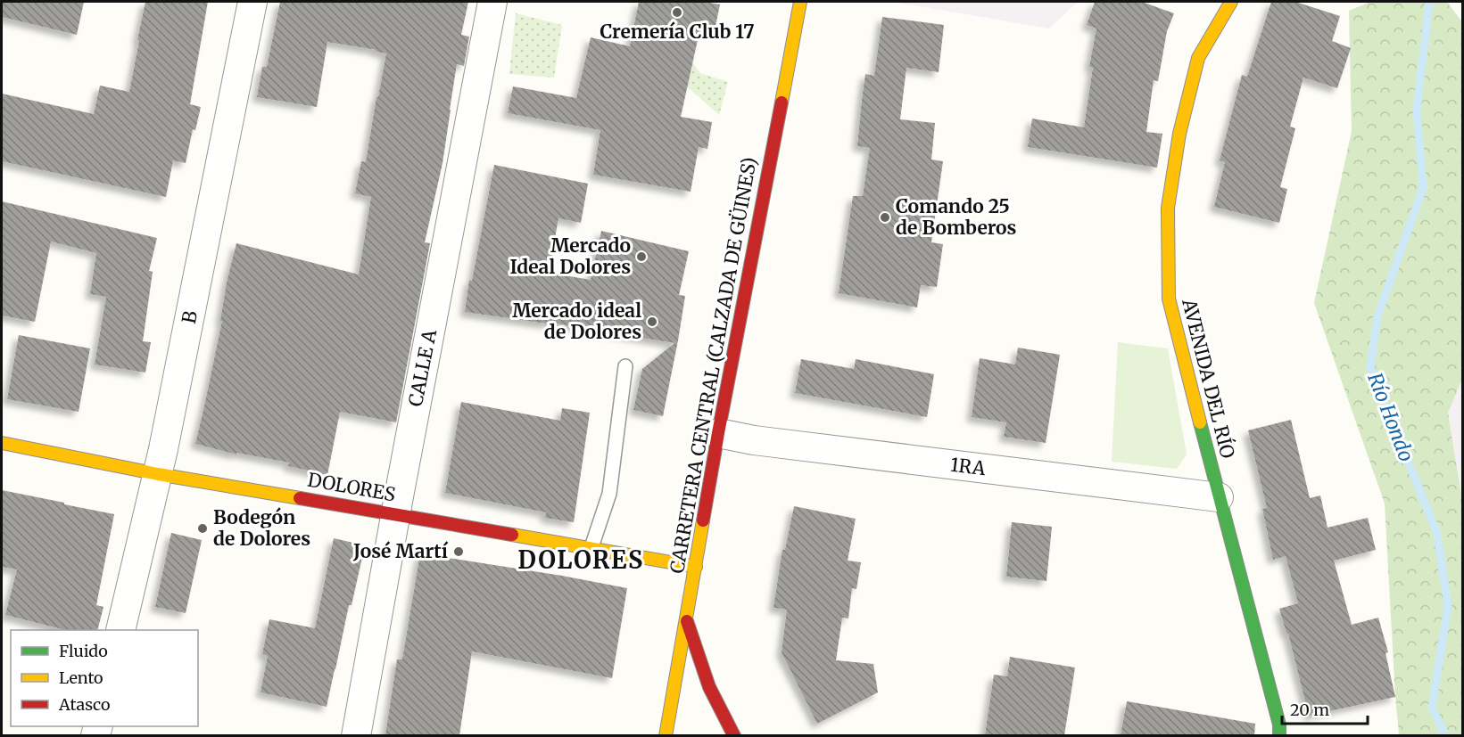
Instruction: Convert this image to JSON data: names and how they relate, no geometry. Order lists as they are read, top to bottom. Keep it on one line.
{"streets":{"street":["B","CARRETERA CENTRAL (CALZADA DE GÜINES)","CALLE A","AVENIDA DEL RÍO","1RA","DOLORES"]},"crossings":[["B","DOLORES"],["CARRETERA CENTRAL (CALZADA DE GÜINES)","1RA"],["CARRETERA CENTRAL (CALZADA DE GÜINES)","DOLORES"],["CALLE A","DOLORES"],["AVENIDA DEL RÍO","1RA"]],"districts":["DOLORES"],"water":["Río Hondo"],"places":["Cremería Club 17","Comando 25 de Bomberos","Mercado Ideal Dolores","Mercado ideal de Dolores","Bodegón de Dolores","José Martí"],"legend":["Fluido","Lento","Atasco"],"scale_bar":"20 m"}
